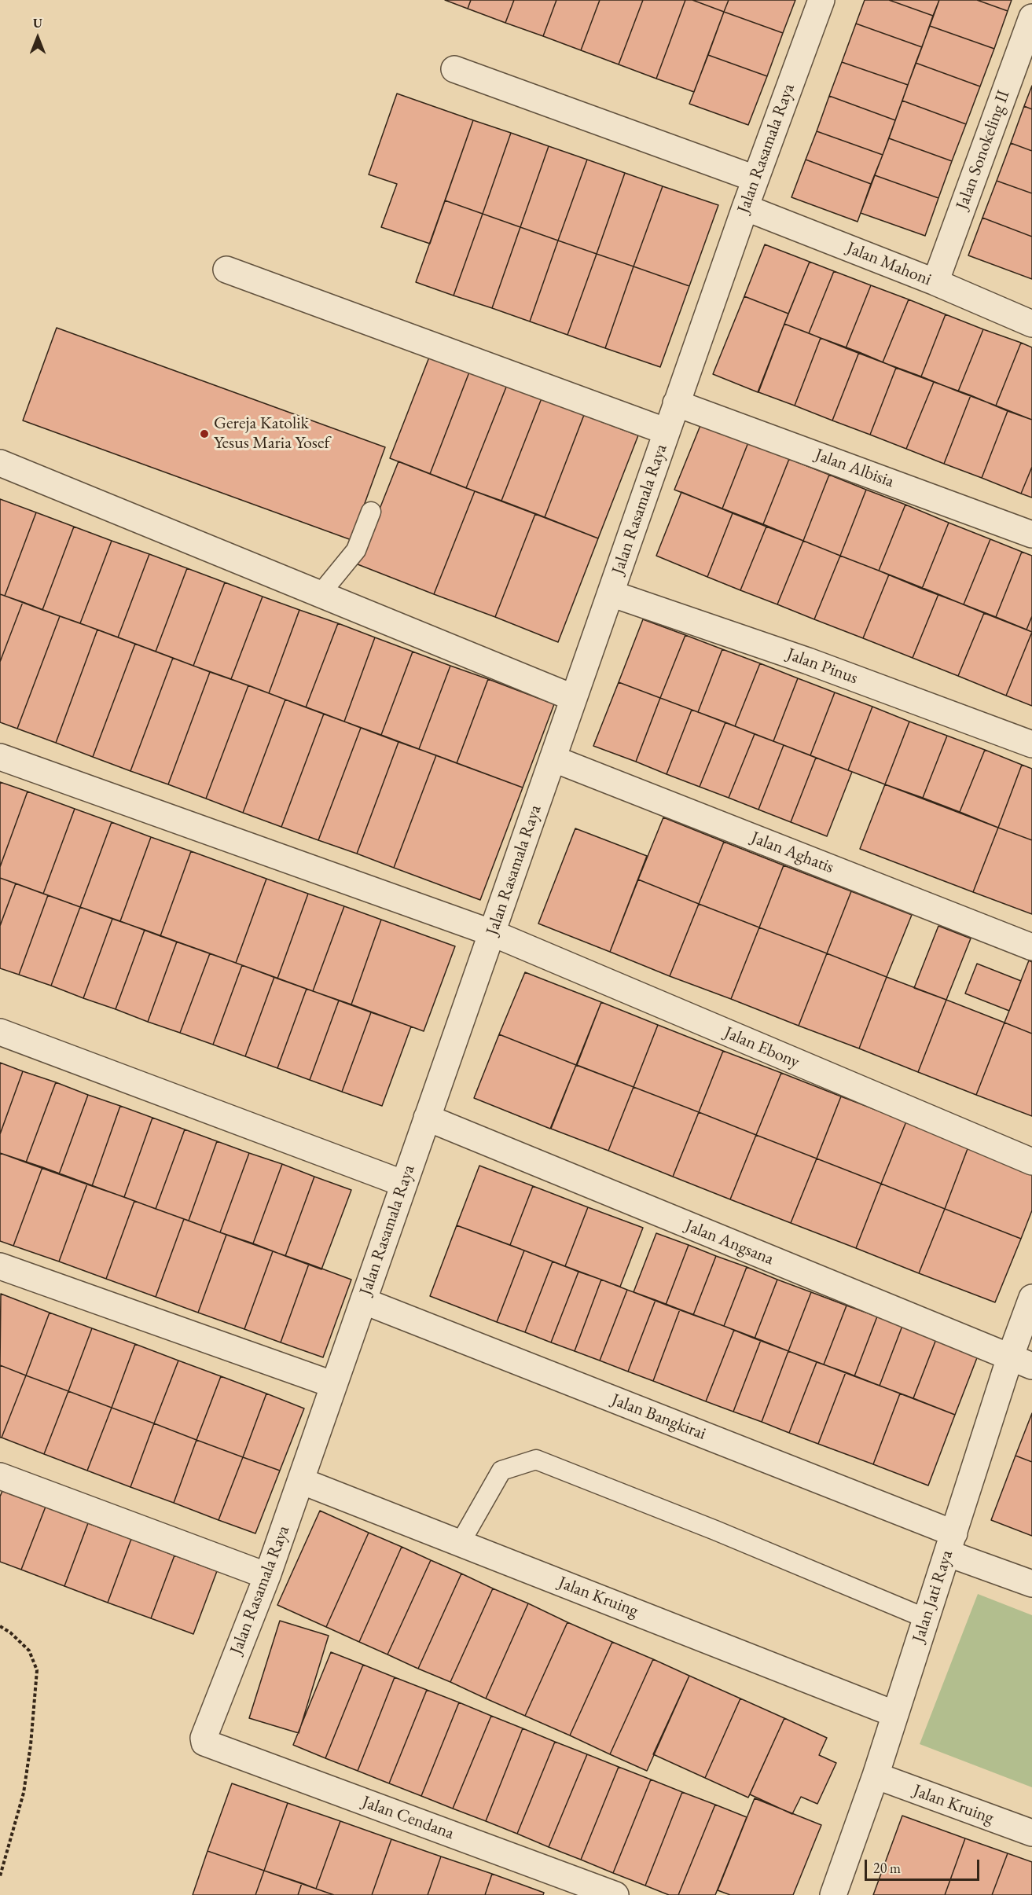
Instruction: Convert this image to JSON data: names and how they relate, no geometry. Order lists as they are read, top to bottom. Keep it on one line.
{"streets":{"street":["Jalan Rasamala Raya","Jalan Sonokeling II","Jalan Mahoni","Jalan Albisia","Jalan Pinus","Jalan Aghatis","Jalan Ebony","Jalan Angsana","Jalan Bangkirai","Jalan Jati Raya","Jalan Kruing","Jalan Cendana"]},"crossings":[["Jalan Rasamala Raya","Jalan Mahoni"],["Jalan Rasamala Raya","Jalan Albisia"],["Jalan Rasamala Raya","Jalan Pinus"],["Jalan Rasamala Raya","Jalan Aghatis"],["Jalan Rasamala Raya","Jalan Ebony"],["Jalan Rasamala Raya","Jalan Angsana"],["Jalan Rasamala Raya","Jalan Bangkirai"],["Jalan Rasamala Raya","Jalan Kruing"],["Jalan Rasamala Raya","Jalan Cendana"],["Jalan Sonokeling II","Jalan Mahoni"],["Jalan Angsana","Jalan Jati Raya"],["Jalan Bangkirai","Jalan Jati Raya"],["Jalan Jati Raya","Jalan Kruing"]],"places":["Gereja Katolik Yesus Maria Yosef"],"scale_bar":"20 m","north":"top"}
